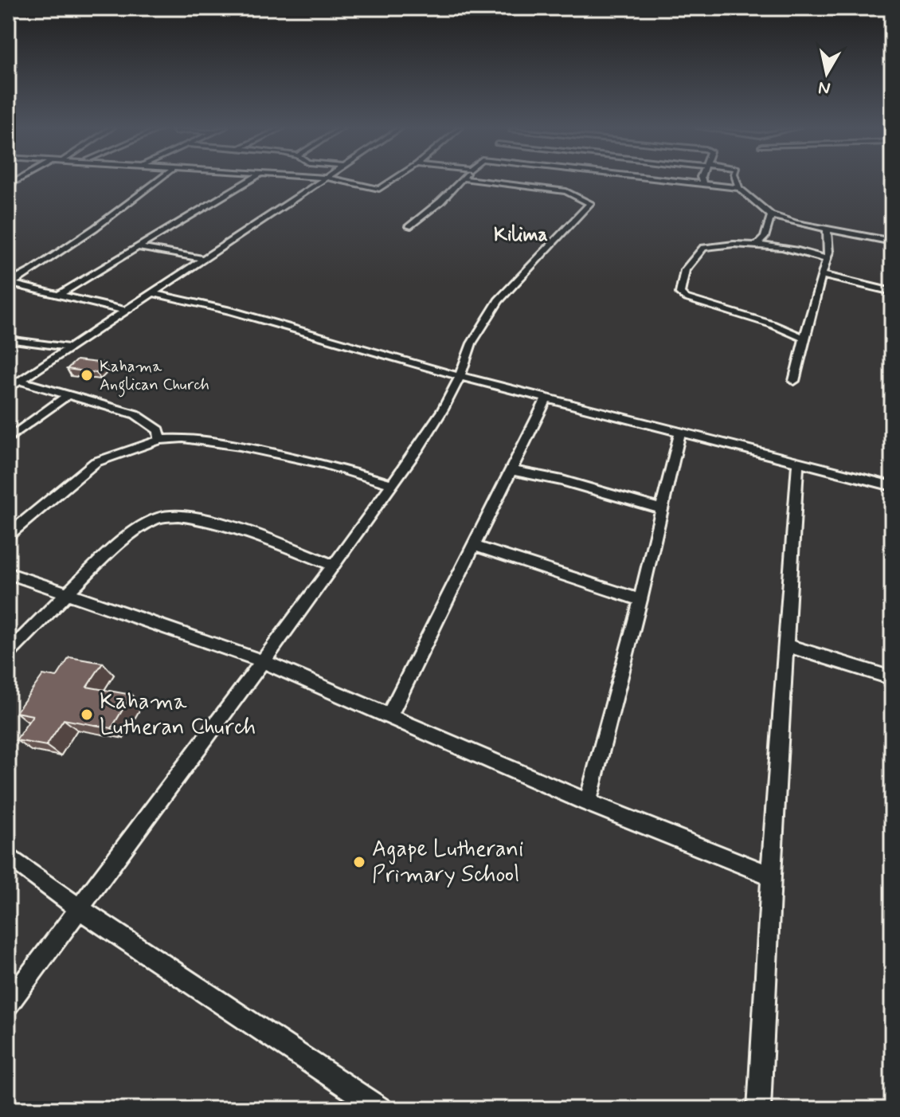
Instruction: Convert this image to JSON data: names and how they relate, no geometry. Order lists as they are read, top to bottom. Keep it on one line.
{"districts":["Kilima"],"places":["Kahama Anglican Church","Kahama Lutheran Church","Agape Lutherani Primary School"],"north":"bottom"}
